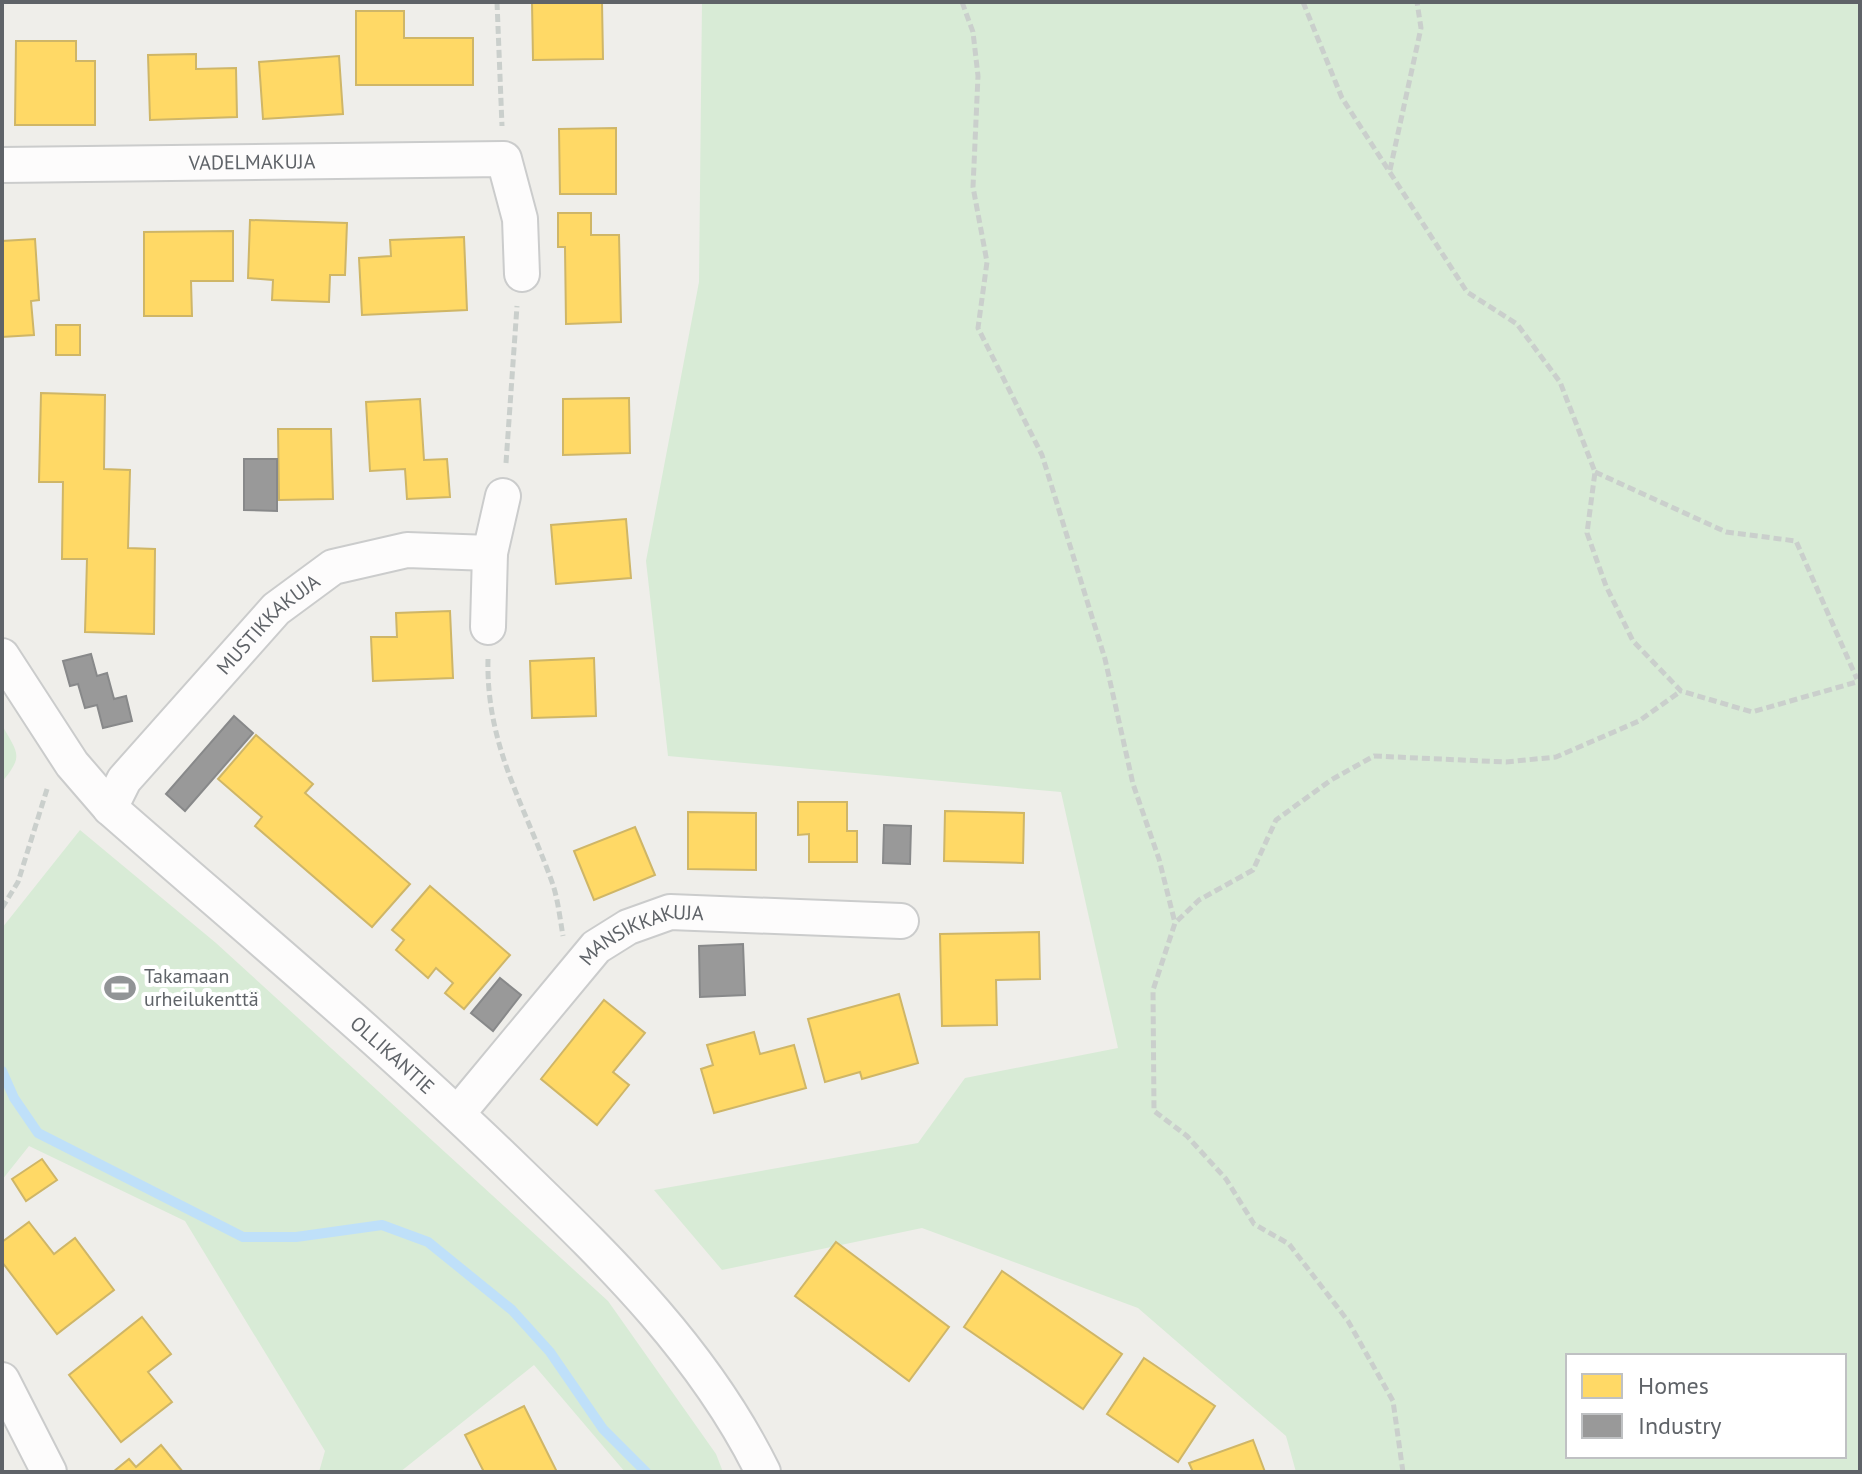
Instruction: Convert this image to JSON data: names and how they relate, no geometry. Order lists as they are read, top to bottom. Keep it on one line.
{"streets":{"street":["VADELMAKUJA","MUSTIKKAKUJA","MANSIKKAKUJA","OLLIKANTIE"]},"crossings":[["MUSTIKKAKUJA","OLLIKANTIE"],["MANSIKKAKUJA","OLLIKANTIE"]],"places":{"sports":["Takamaan urheilukenttä"]},"legend":["Homes","Industry"]}
